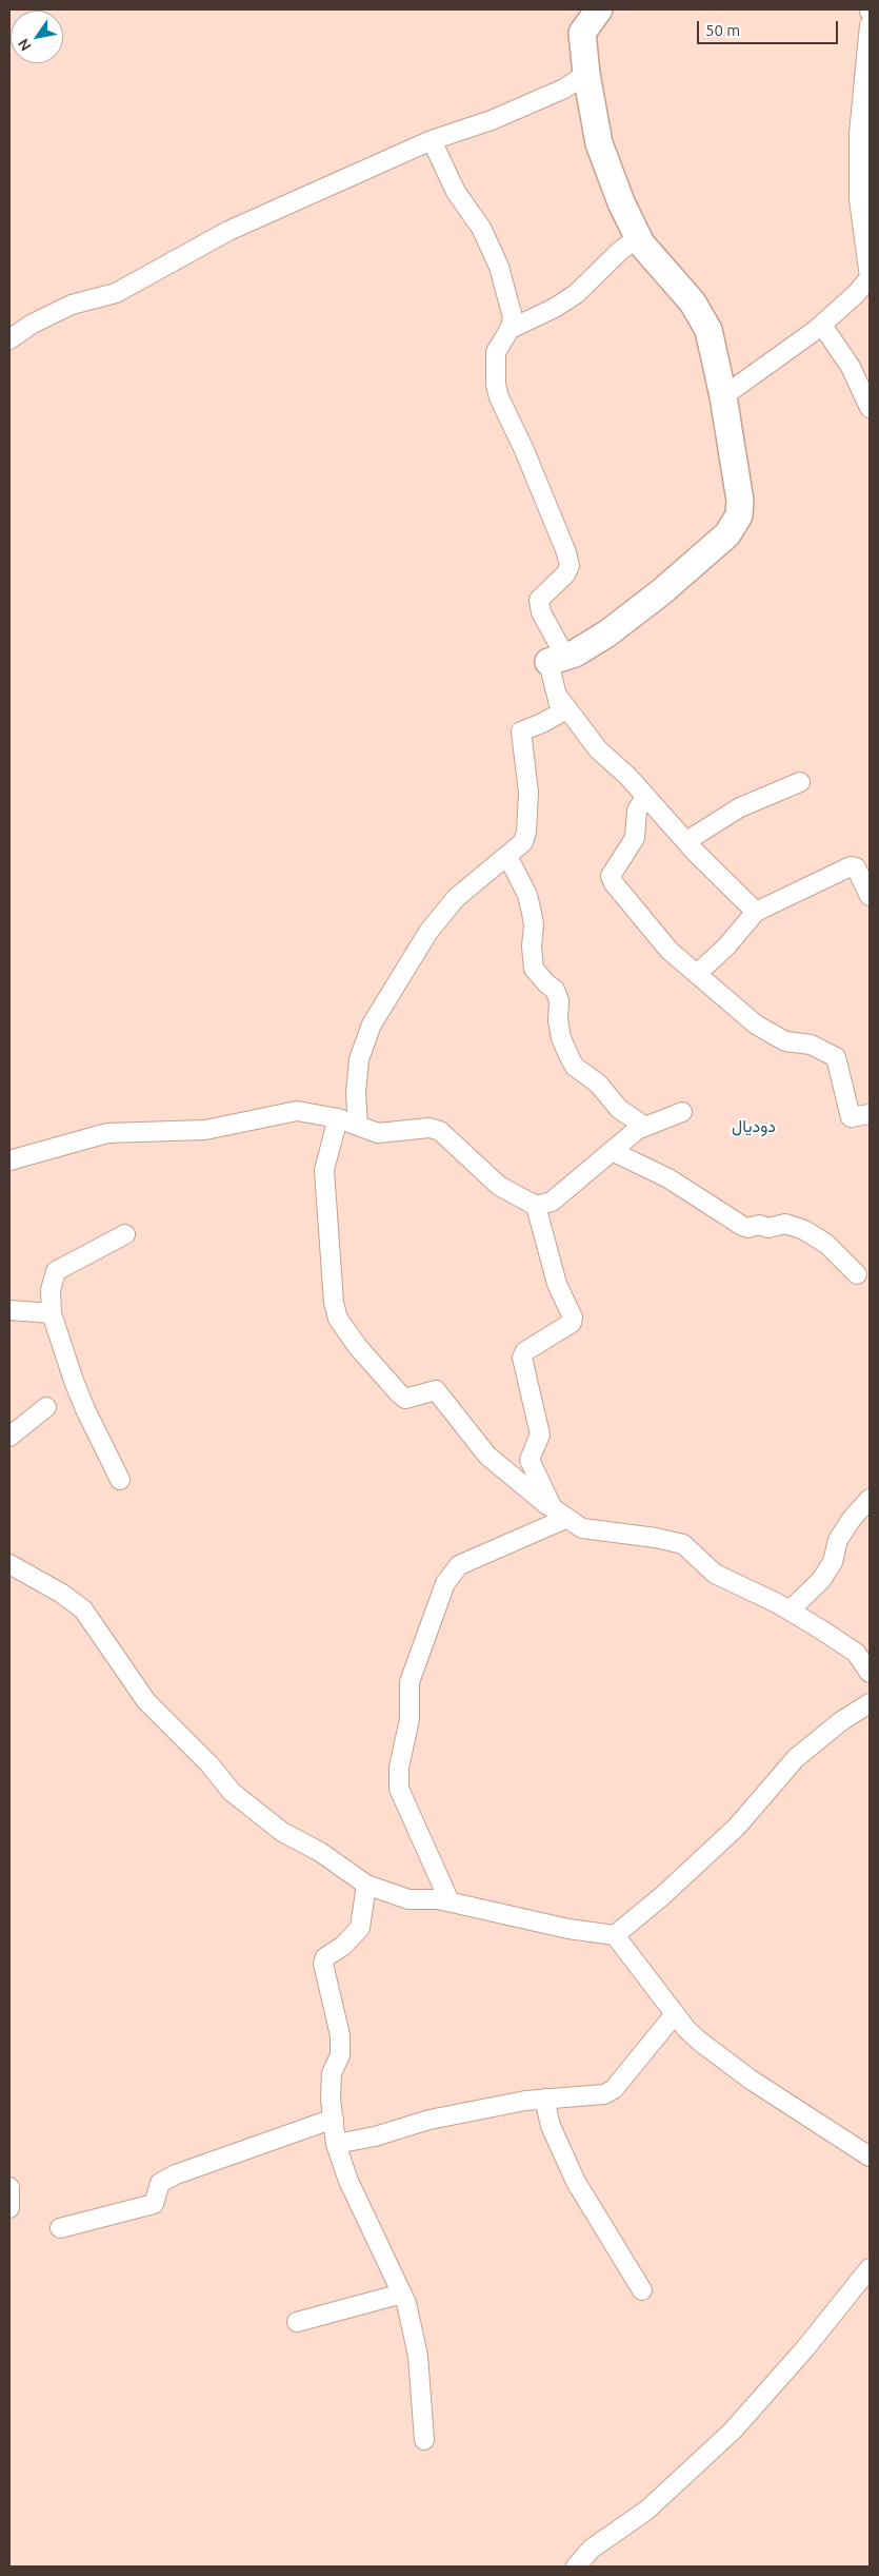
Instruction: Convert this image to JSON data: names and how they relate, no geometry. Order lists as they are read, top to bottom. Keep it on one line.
{"districts":["دودیال"],"scale_bar":"50 m","north":"bottom left"}
